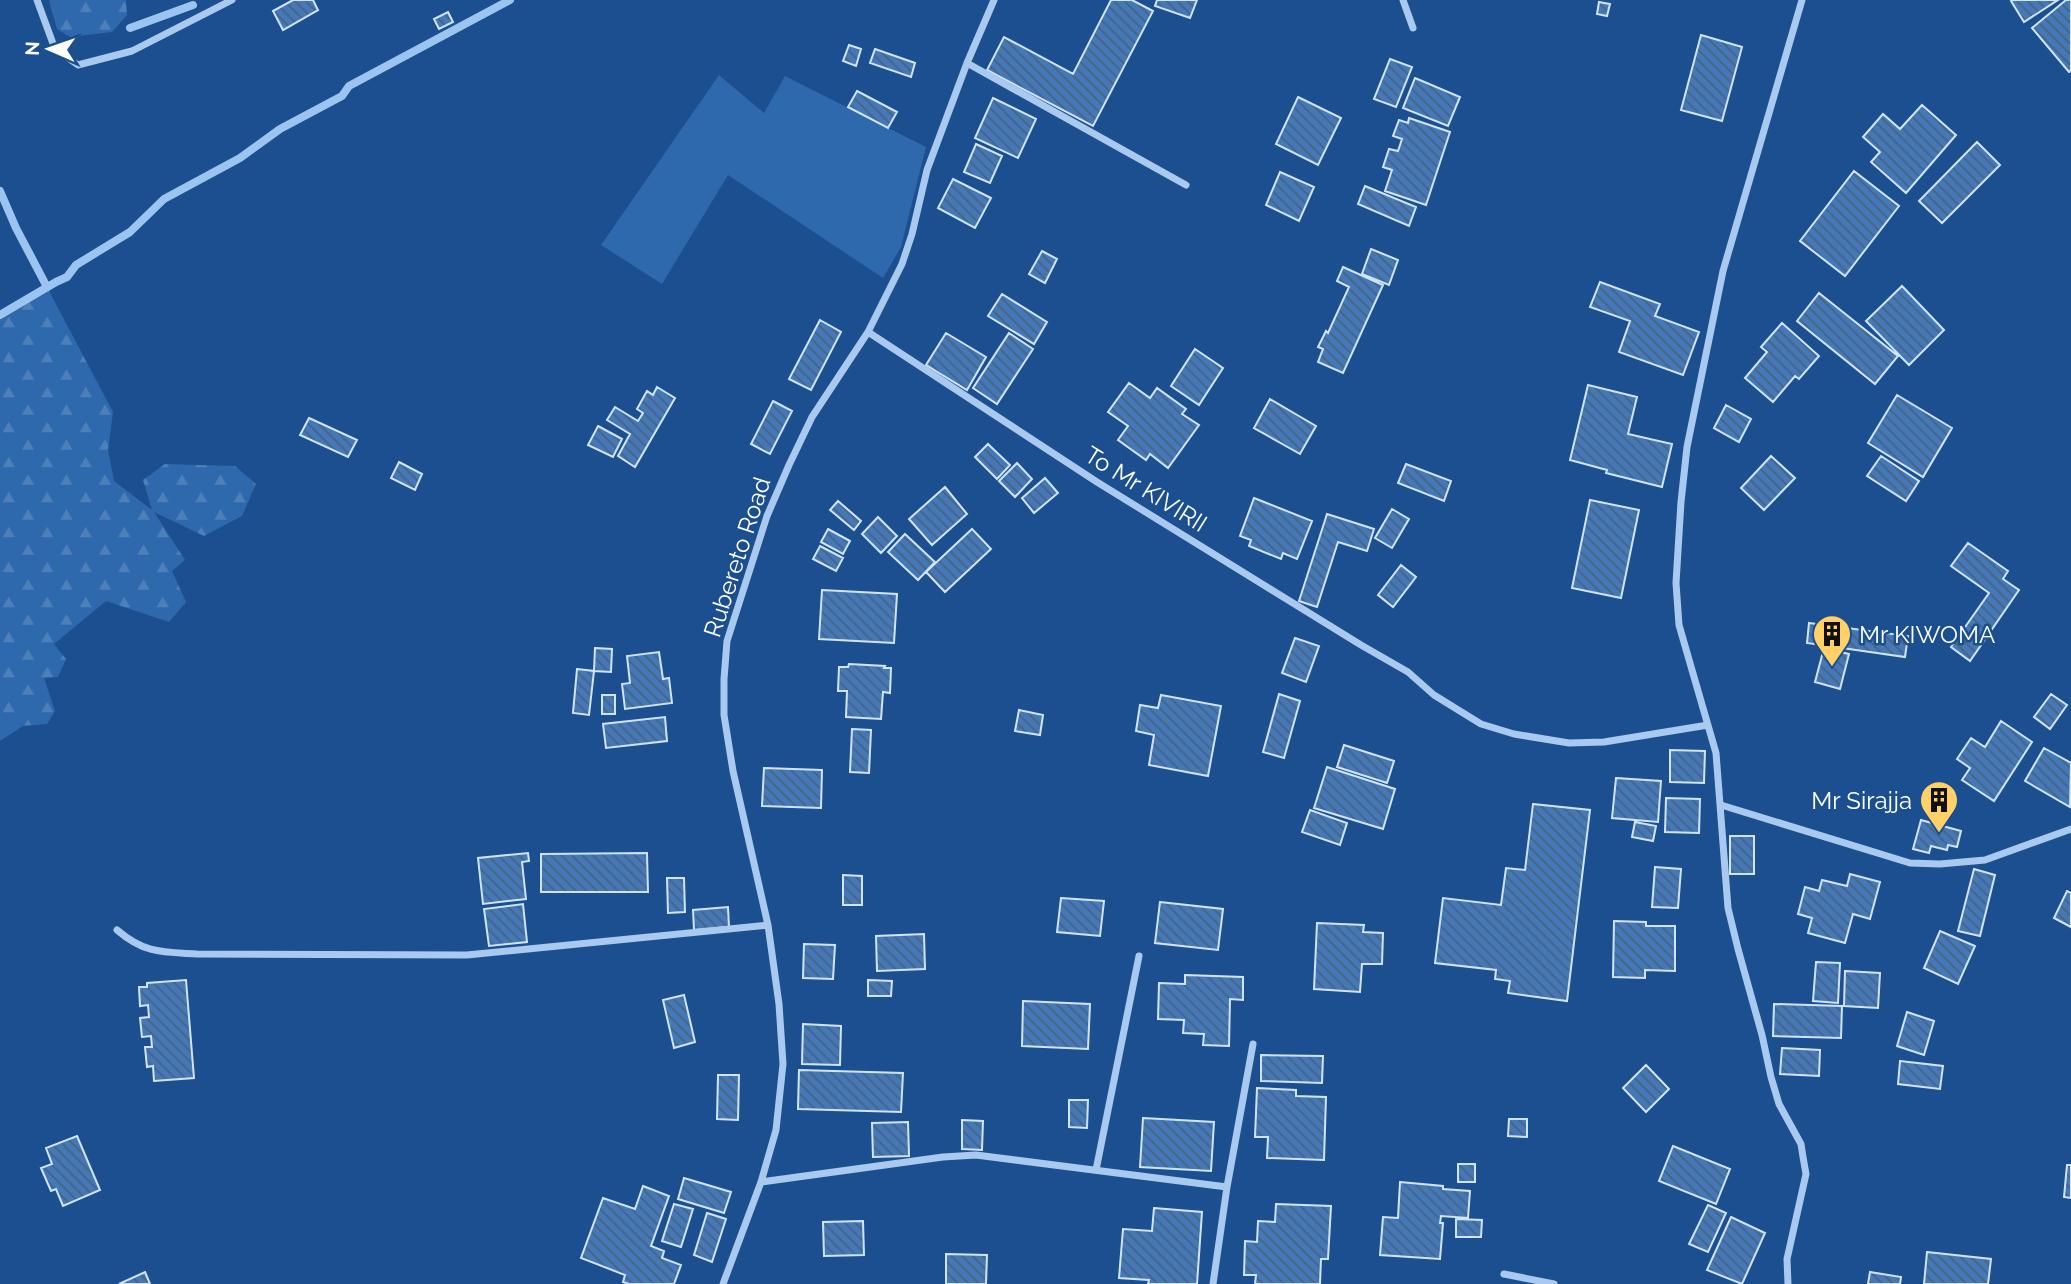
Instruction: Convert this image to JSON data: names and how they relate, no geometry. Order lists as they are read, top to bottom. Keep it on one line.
{"streets":{"street":["To Mr KIVIRII","Rubereto Road"]},"crossings":[["To Mr KIVIRII","Rubereto Road"]],"places":{"building":["Mr KIWOMA","Mr Sirajja"]},"north":"left"}
